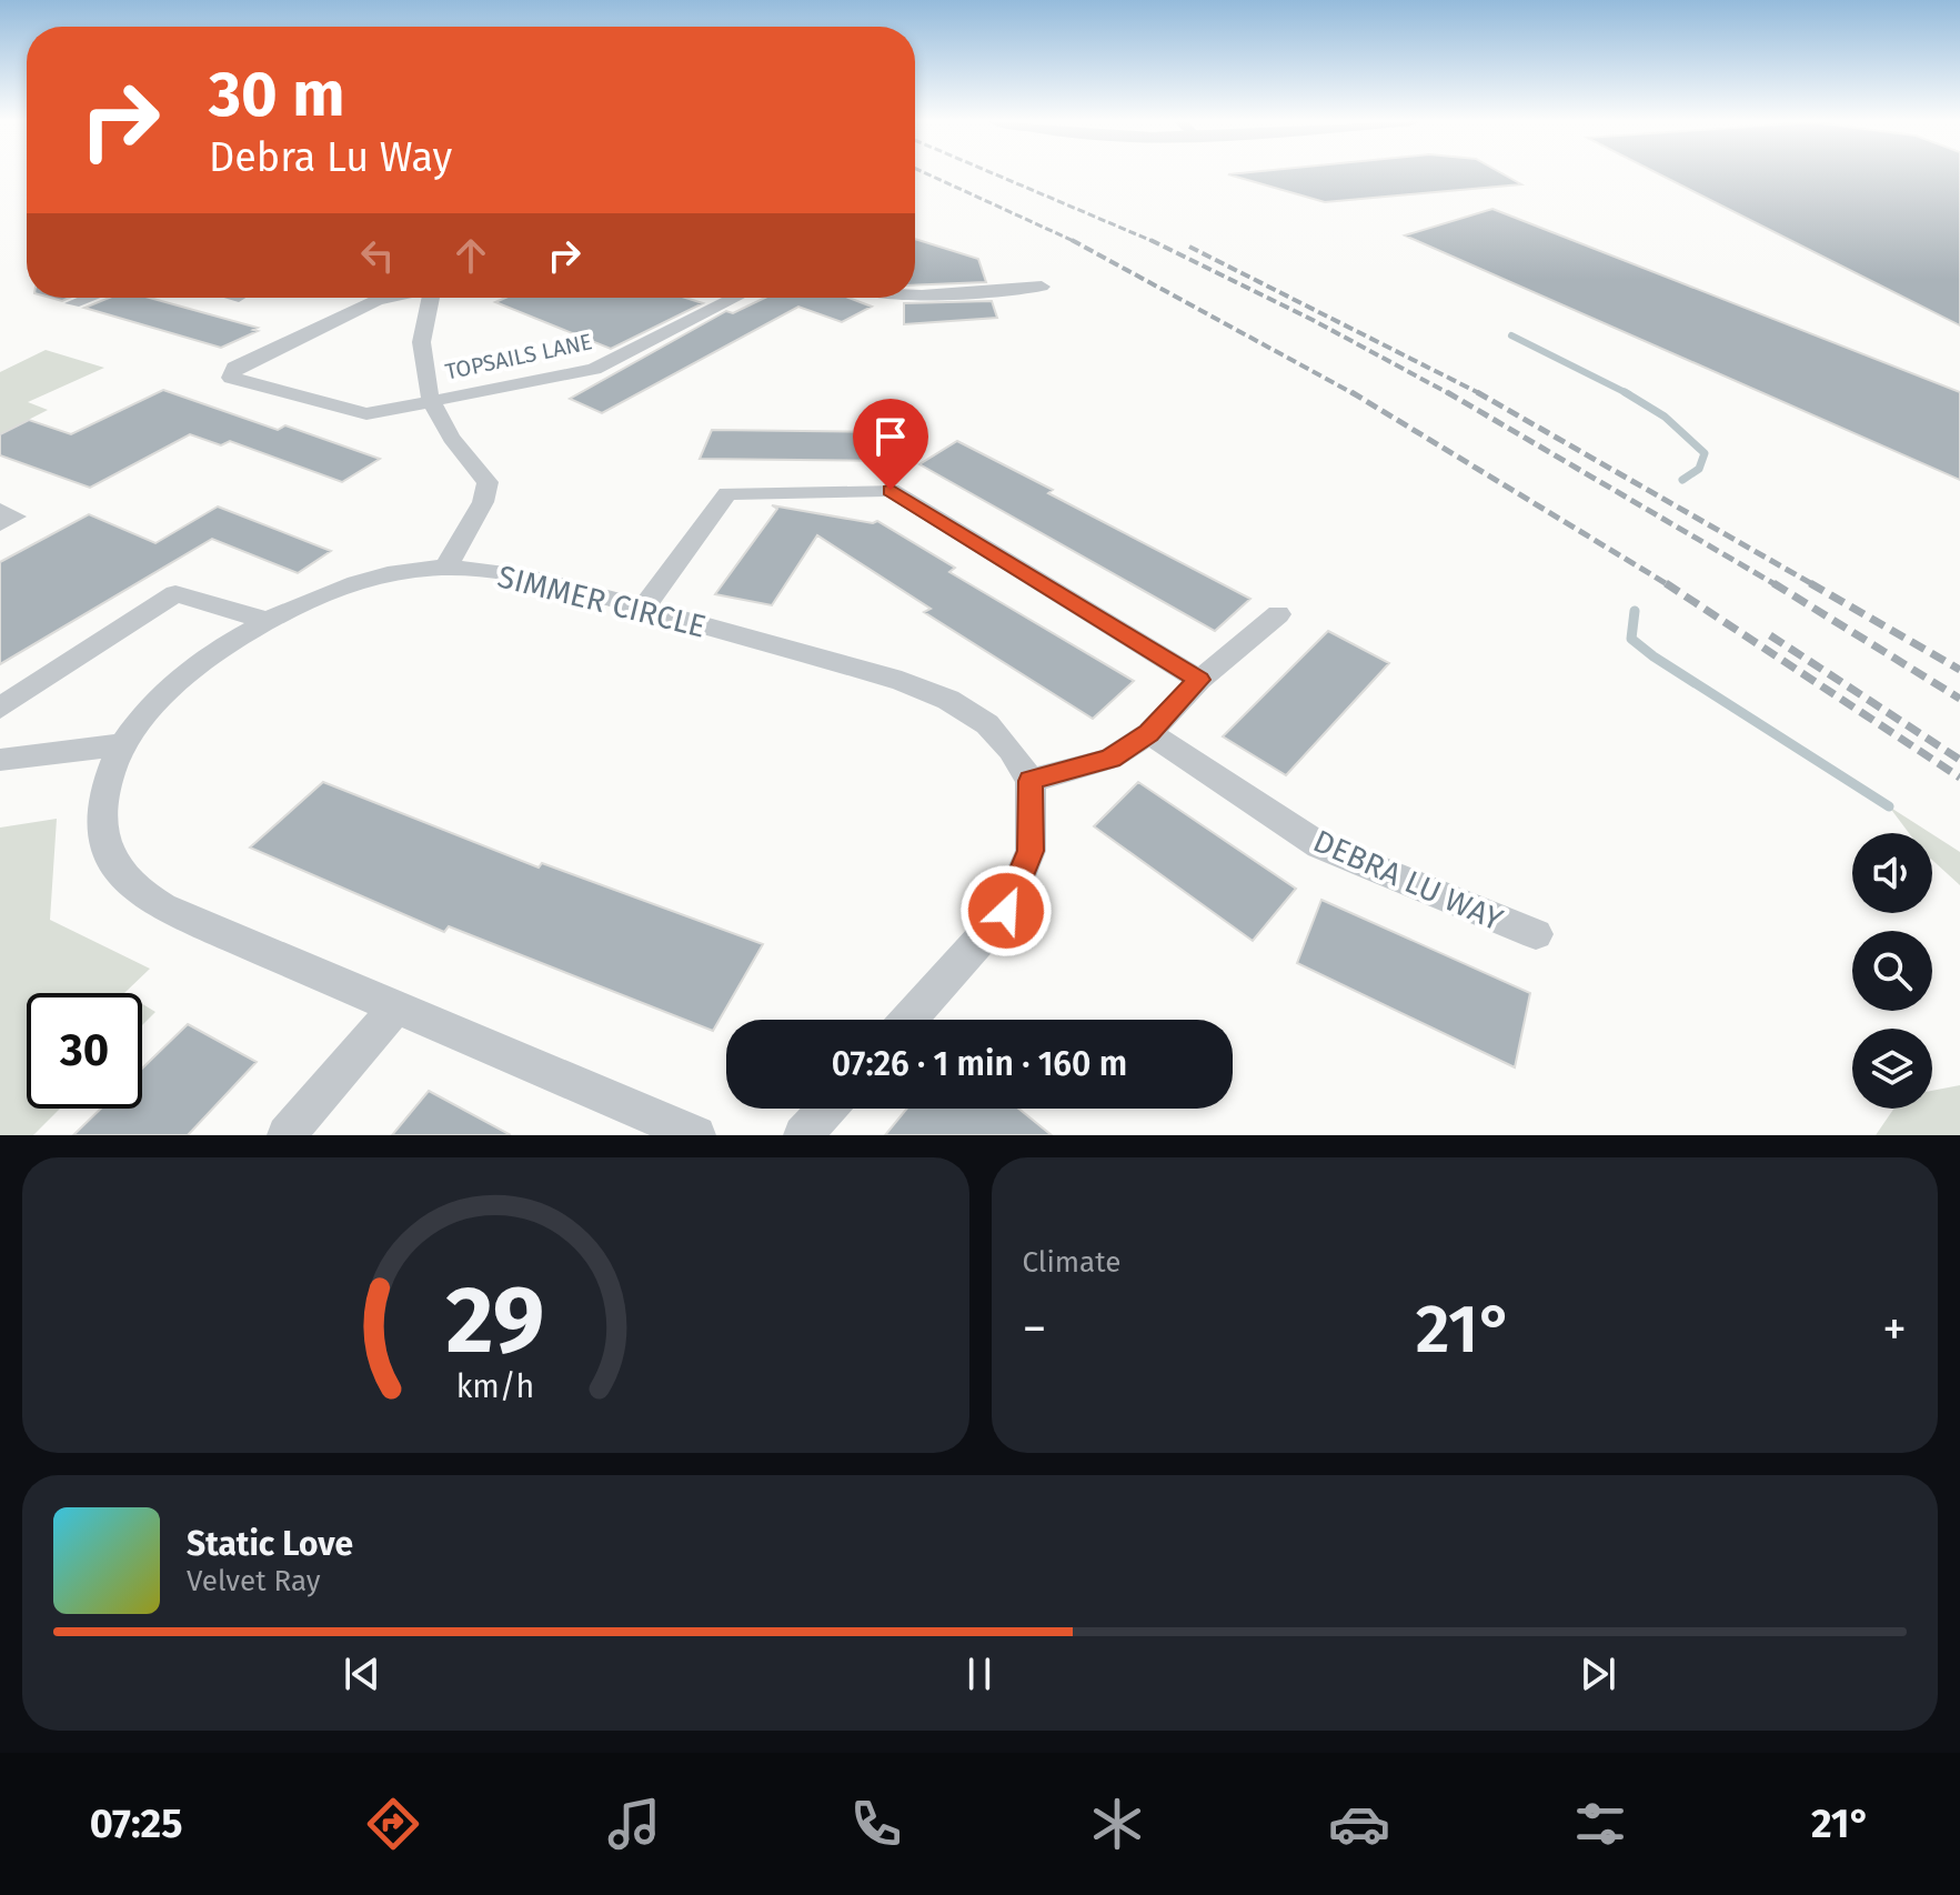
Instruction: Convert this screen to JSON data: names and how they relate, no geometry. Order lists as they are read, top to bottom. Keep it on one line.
{"streets":{"street":["TOPSAILS LANE","SIMMER CIRCLE","DEBRA LU WAY"]},"page":{"turn":["30 m","Debra Lu Way"],"limit":"30","trip":"07:26 · 1 min · 160 m","tile":"Climate","heat":["−","21°","+"],"song":["Static Love","Velvet Ray"],"tabs":["07:25","21°"],"gauge":["29","km/h"]}}
